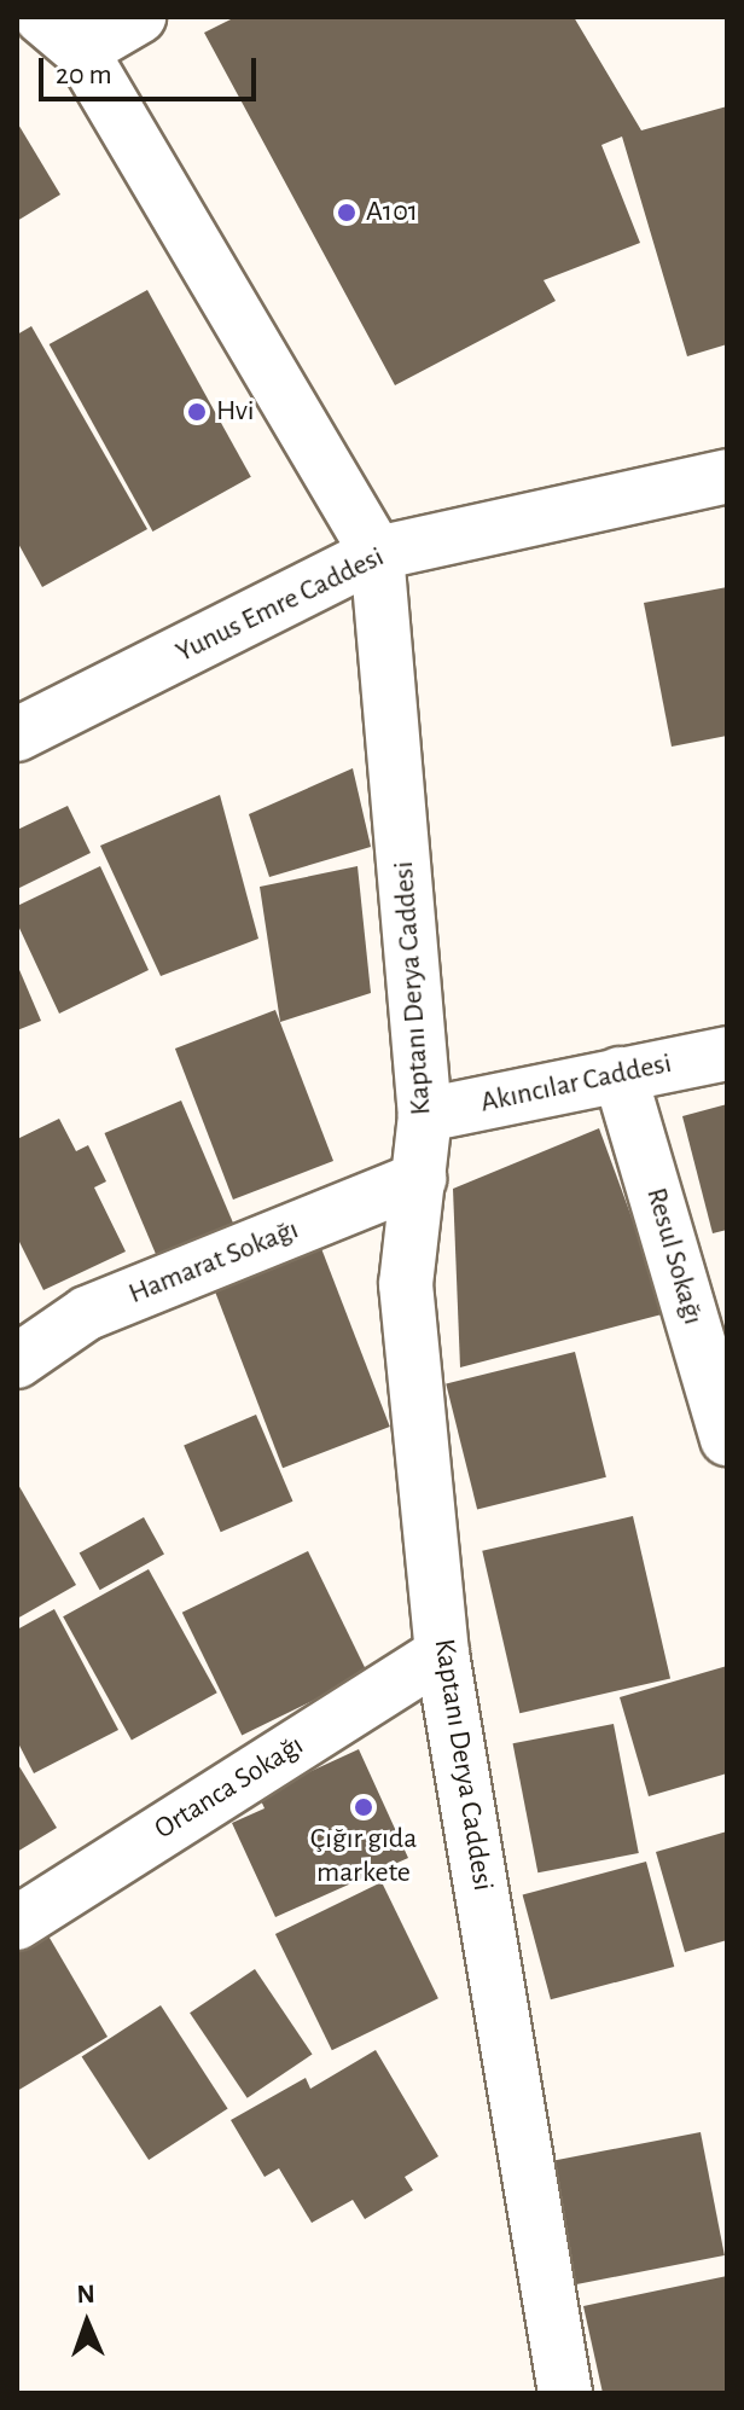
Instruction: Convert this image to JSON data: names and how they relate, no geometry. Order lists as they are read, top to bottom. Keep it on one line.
{"streets":{"street":["Yunus Emre Caddesi","Kaptanı Derya Caddesi","Akıncılar Caddesi","Resul Sokağı","Hamarat Sokağı","Ortanca Sokağı"]},"crossings":[["Yunus Emre Caddesi","Kaptanı Derya Caddesi"],["Kaptanı Derya Caddesi","Akıncılar Caddesi"],["Kaptanı Derya Caddesi","Hamarat Sokağı"],["Kaptanı Derya Caddesi","Ortanca Sokağı"],["Akıncılar Caddesi","Resul Sokağı"]],"places":["A101","Hvi","Çığır gıda markete"],"scale_bar":"20 m","north":"top"}
